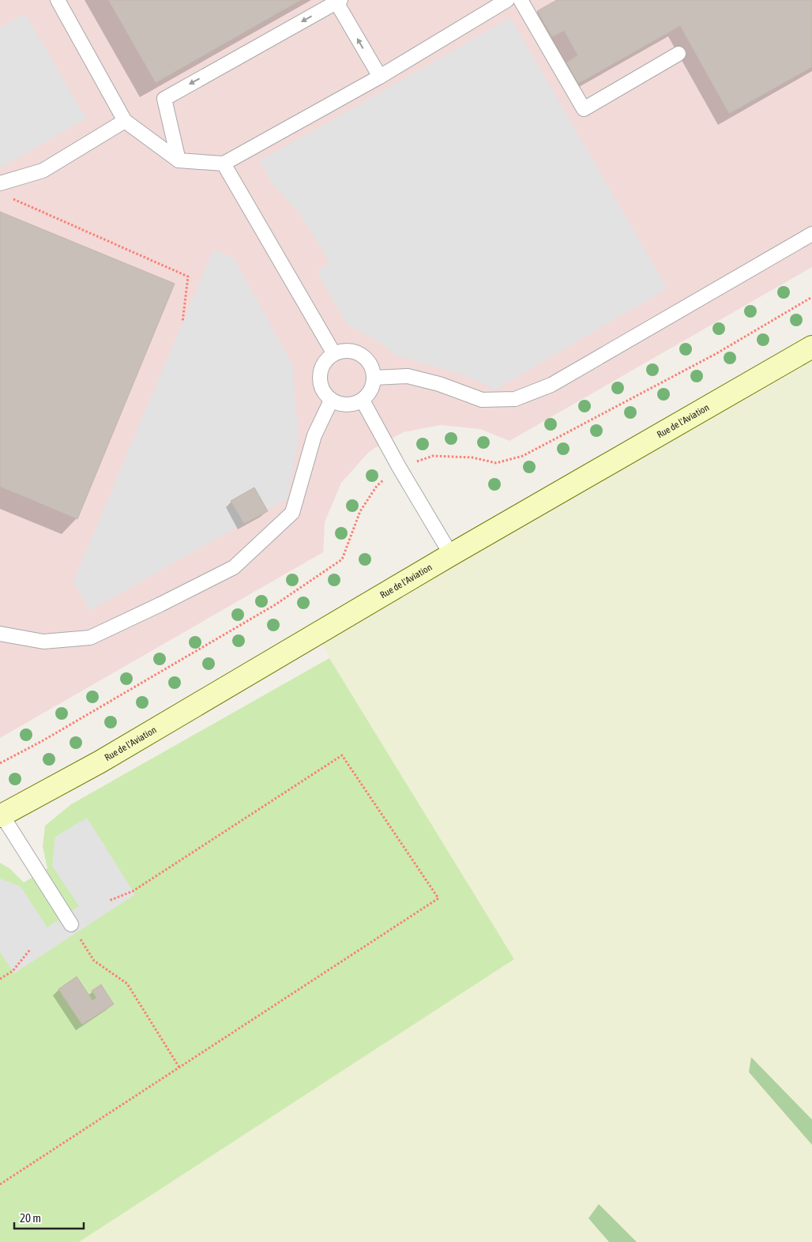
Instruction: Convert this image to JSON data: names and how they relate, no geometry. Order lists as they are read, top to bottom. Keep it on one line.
{"streets":{"street":["Rue de l'Aviation"]},"scale_bar":"20 m"}
